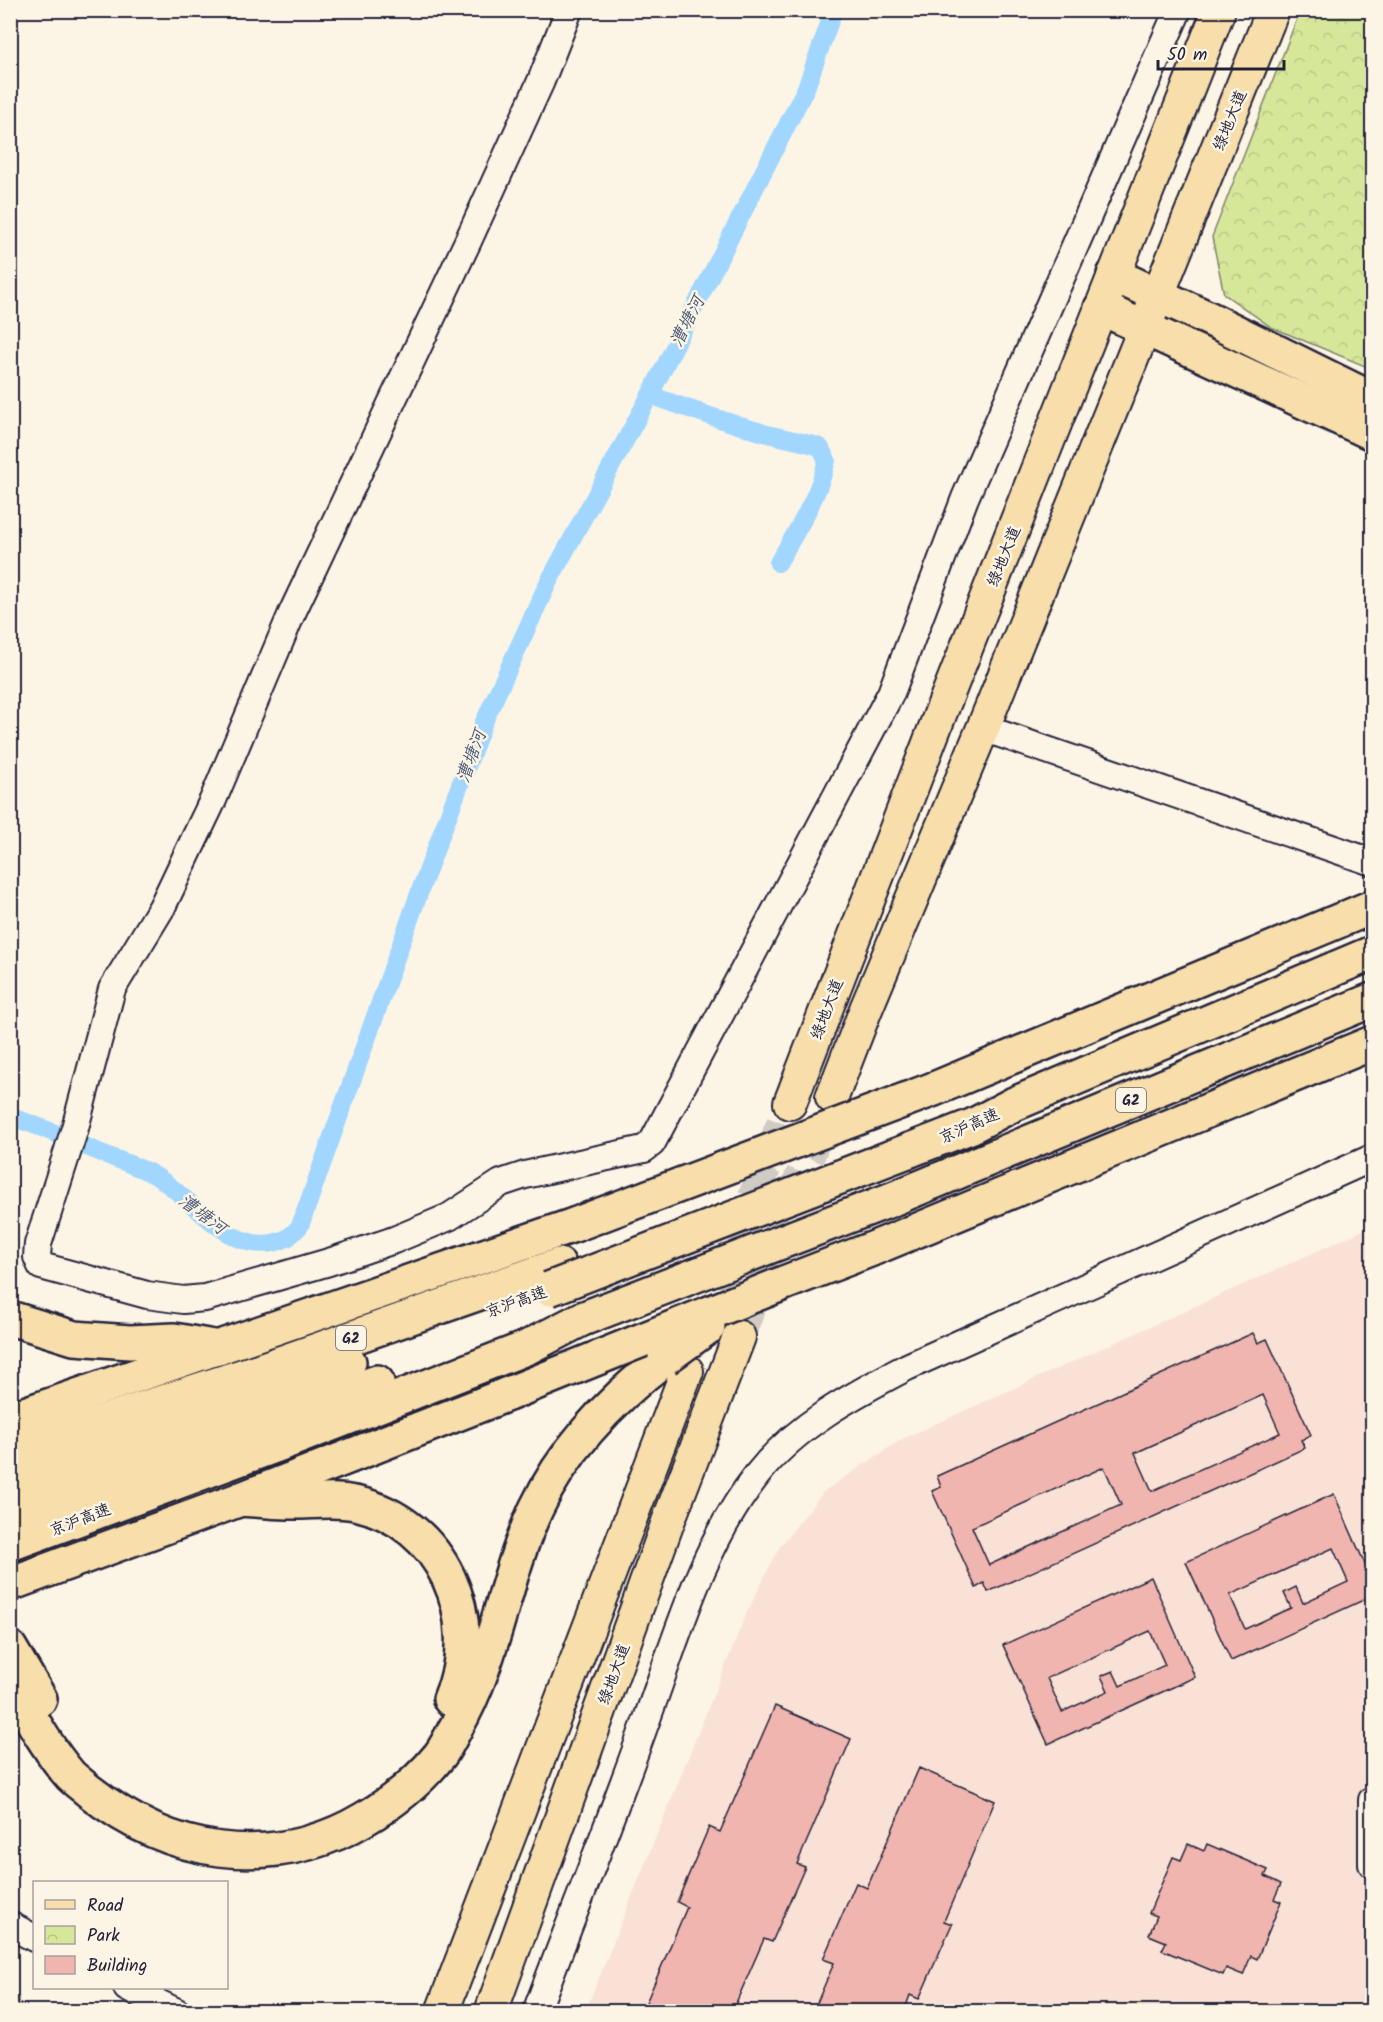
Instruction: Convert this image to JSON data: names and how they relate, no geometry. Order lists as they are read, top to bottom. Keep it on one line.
{"streets":{"highway":["G2","京沪高速"],"main road":["绿地大道"]},"water":["漕塘河"],"legend":["Road","Park","Building"],"scale_bar":"50 m"}
